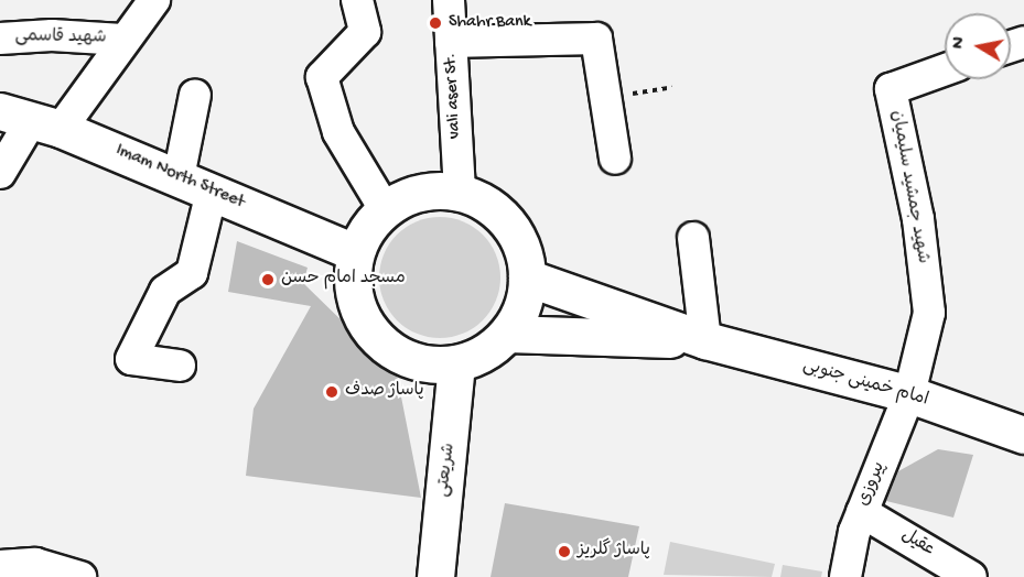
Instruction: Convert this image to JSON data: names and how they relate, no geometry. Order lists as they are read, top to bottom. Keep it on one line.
{"streets":{"main road":["Imam North Street","امام خمینی جنوبی","شریعتی"],"street":["شهید قاسمی","vali aser St.","شهید جمشید سلیمیان","پیروزی","عقیل"]},"crossings":[["vali aser St.","Imam North Street"],["vali aser St.","شریعتی"],["Imam North Street","شریعتی"],["شهید جمشید سلیمیان","امام خمینی جنوبی"],["شهید جمشید سلیمیان","پیروزی"],["امام خمینی جنوبی","پیروزی"],["پیروزی","عقیل"]],"places":["Shahr Bank","مسجد امام حسن","پاساژ صدف","پاساژ گلریز"],"north":"left"}
